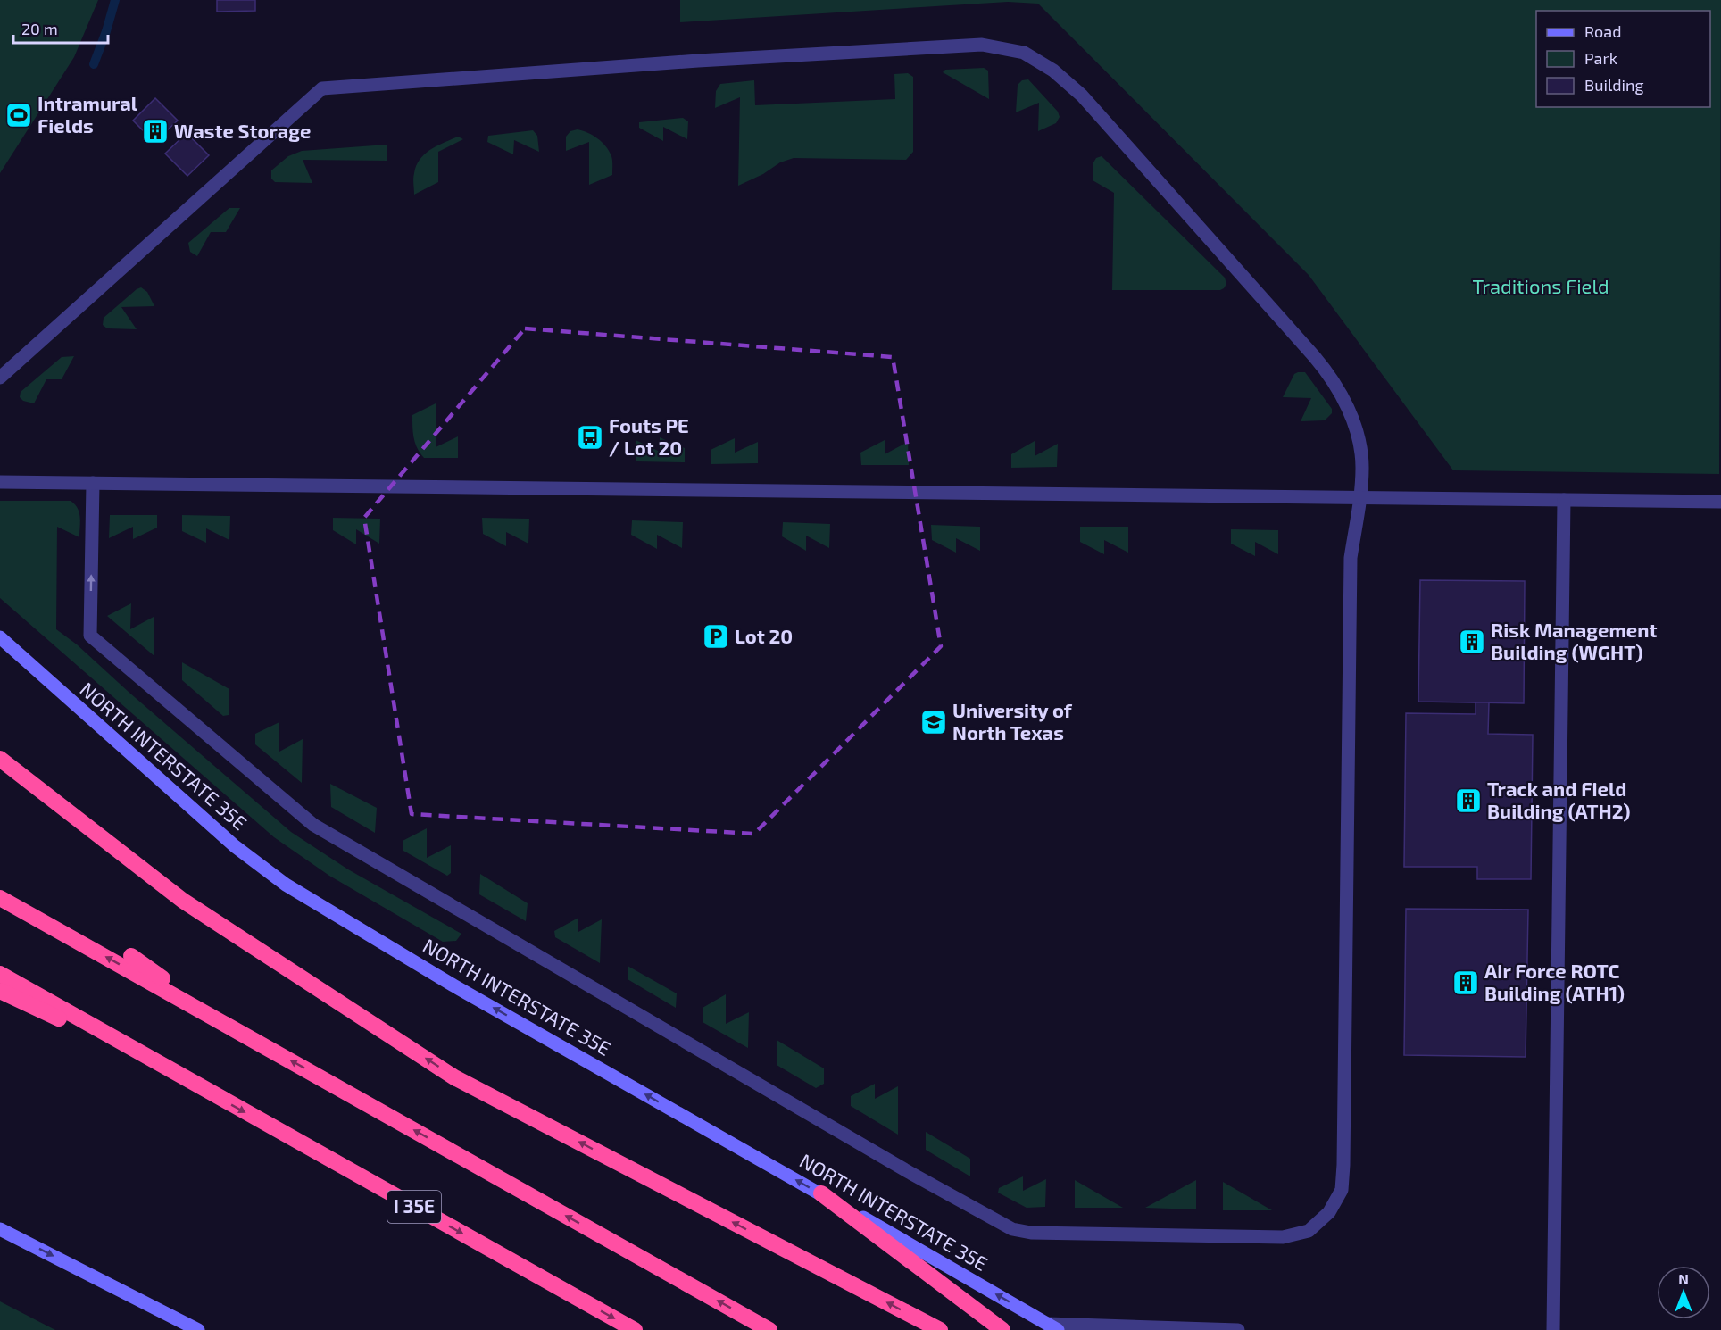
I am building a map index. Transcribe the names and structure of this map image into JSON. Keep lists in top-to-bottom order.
{
  "streets": {
    "highway": ["I 35E"],
    "main road": ["NORTH INTERSTATE 35E"]
  },
  "one_way": ["NORTH INTERSTATE 35E"],
  "parks": ["Traditions Field"],
  "places": {
    "sports": ["Intramural Fields"],
    "building": [
      "Waste Storage",
      "Risk Management Building (WGHT)",
      "Track and Field Building (ATH2)",
      "Air Force ROTC Building (ATH1)"
    ],
    "bus stop": ["Fouts PE / Lot 20"],
    "parking": ["Lot 20"],
    "school or university": ["University of North Texas"]
  },
  "legend": ["Road", "Park", "Building"],
  "scale_bar": "20 m",
  "north": "top"
}
